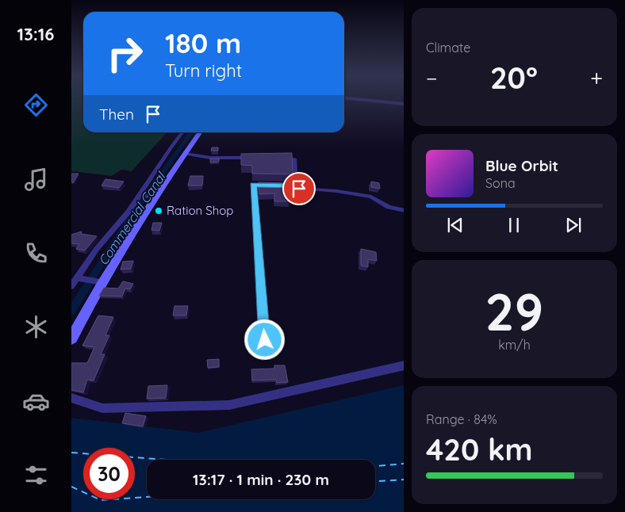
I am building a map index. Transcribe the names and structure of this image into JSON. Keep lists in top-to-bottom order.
{
  "water": ["Commercial Canal"],
  "places": ["Ration Shop"],
  "page": {
    "tabs": "13:16",
    "tile": [
      "Climate",
      ["29", "km/h"],
      ["Range · 84%", "420 km"]
    ],
    "turn": ["180 m", "Turn right"],
    "heat": ["−", "20°", "+"],
    "then": "Then",
    "song": ["Blue Orbit", "Sona"],
    "limit": "30",
    "trip": "13:17 · 1 min · 230 m"
  }
}
